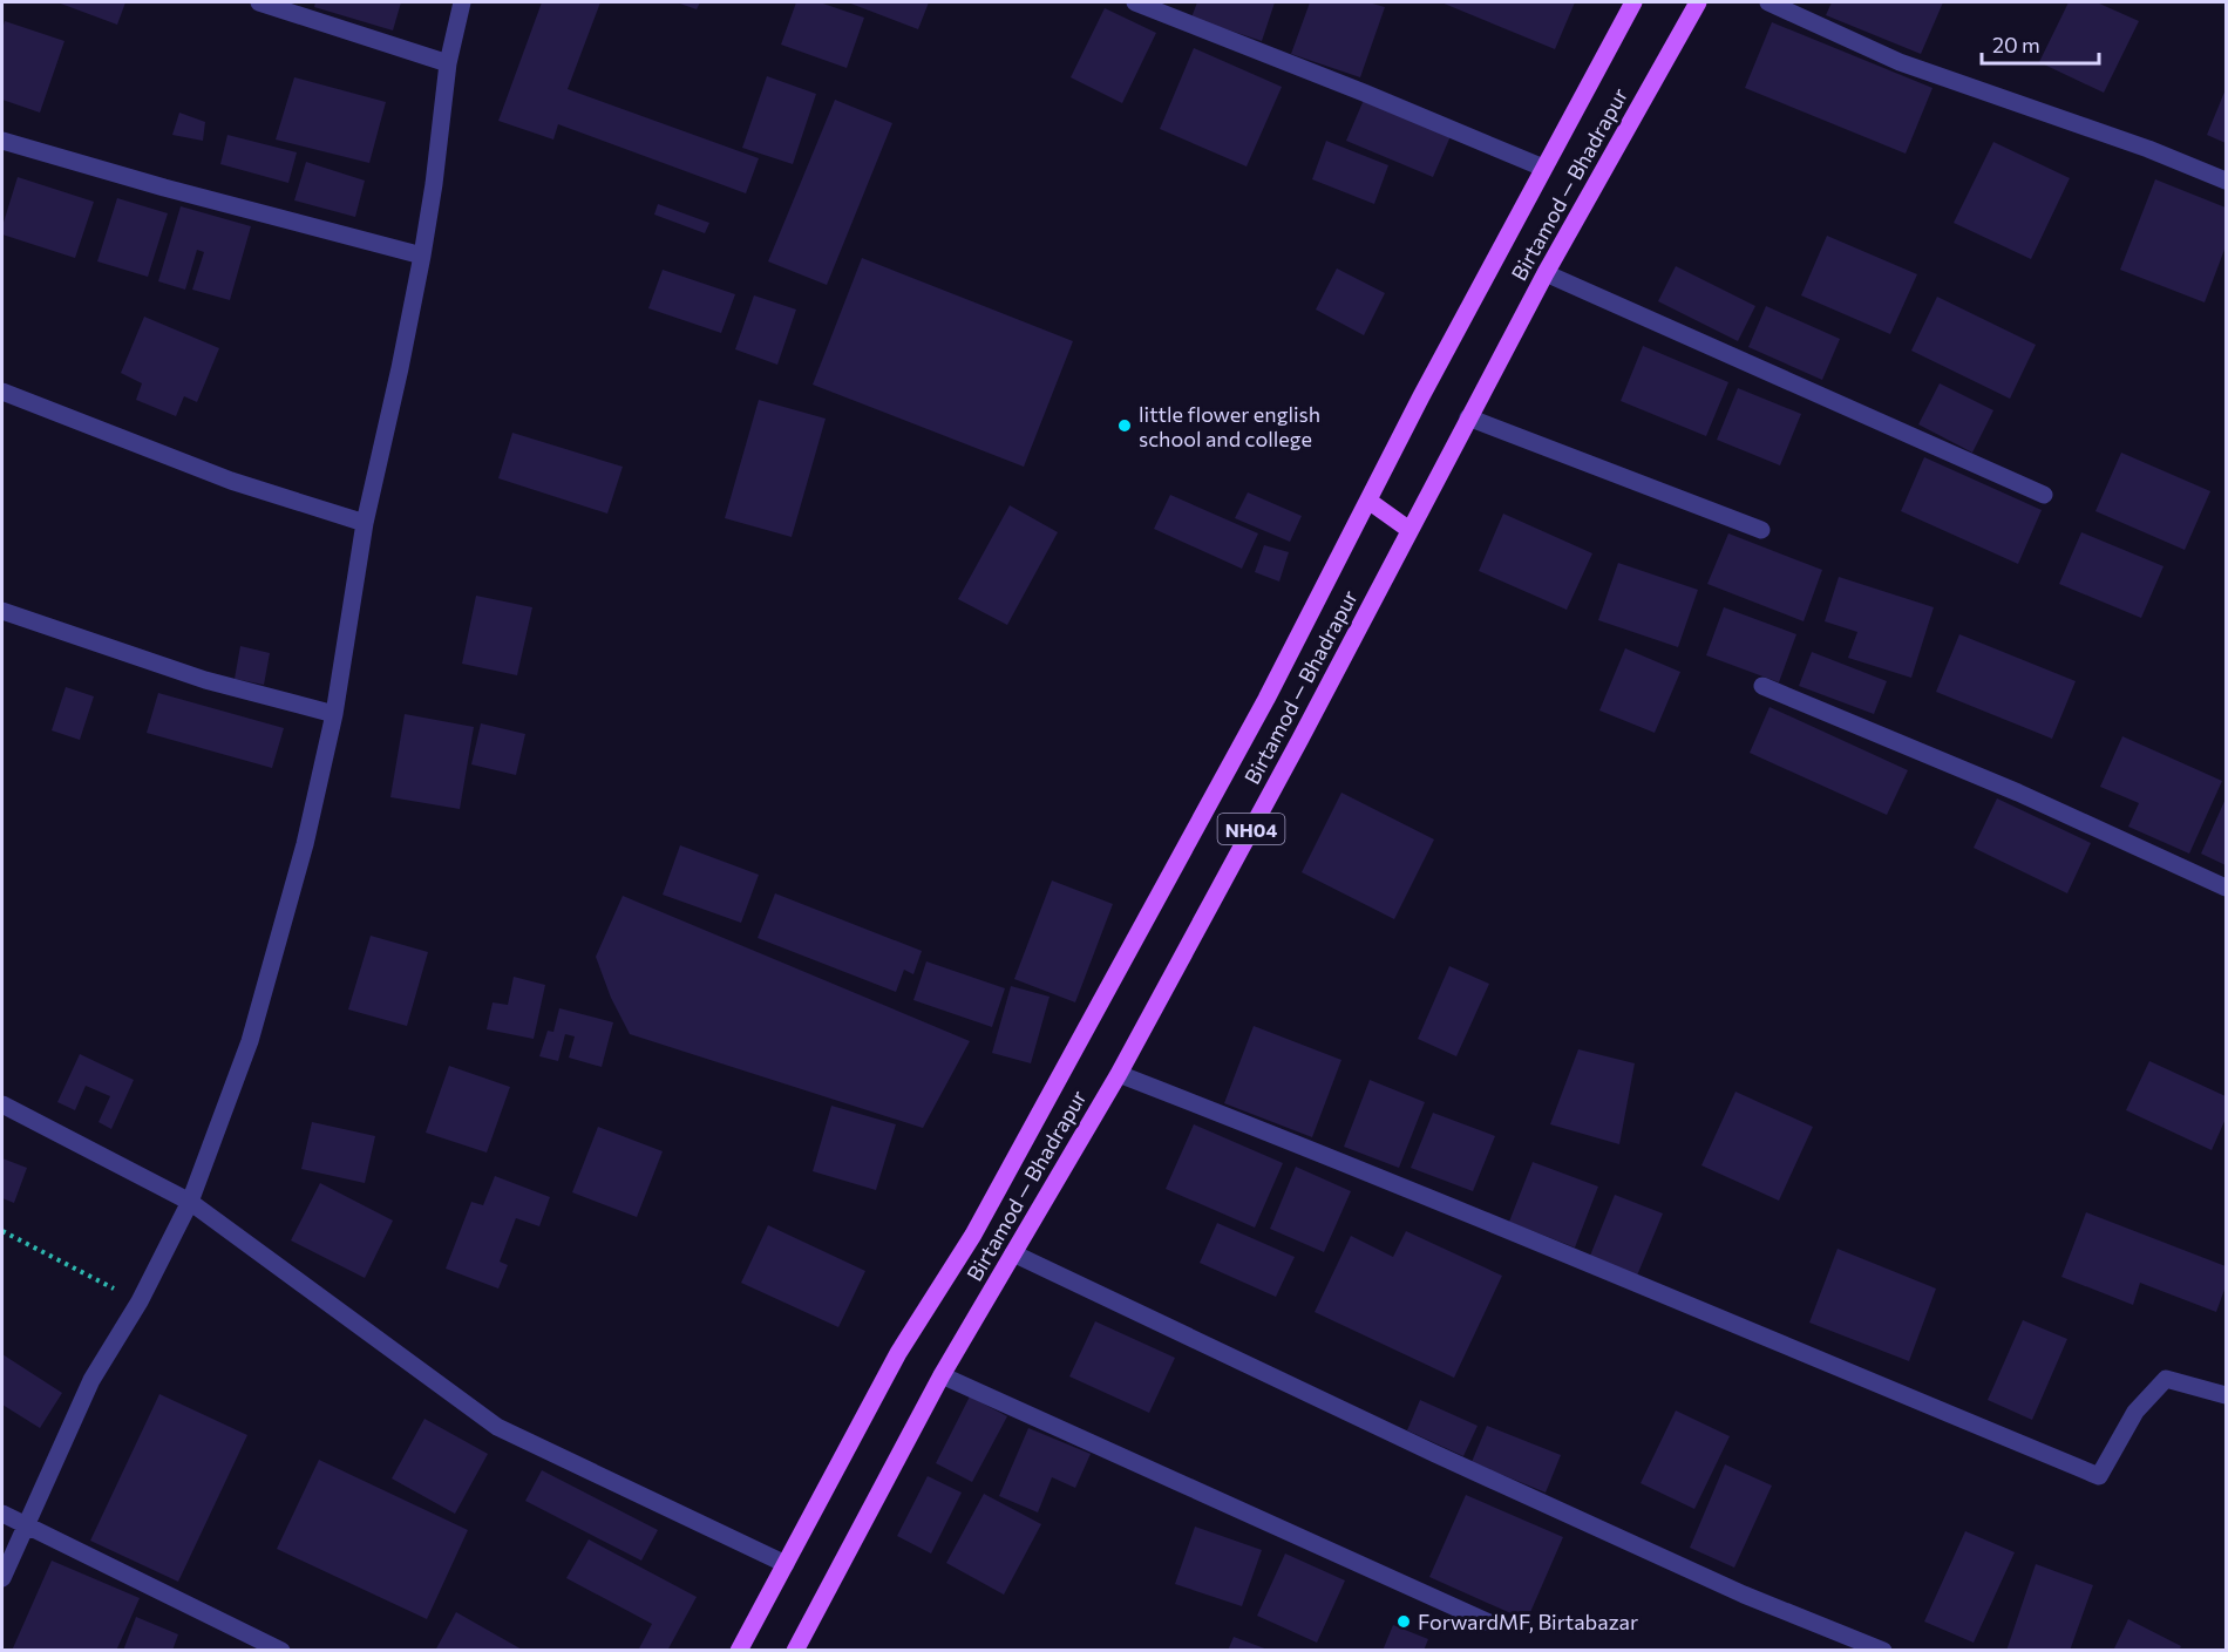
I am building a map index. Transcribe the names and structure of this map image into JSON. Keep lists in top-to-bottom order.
{
  "streets": {
    "main road": ["Birtamod — Bhadrapur", "NH04"]
  },
  "places": ["little flower english school and college", "ForwardMF, Birtabazar"],
  "scale_bar": "20 m"
}
